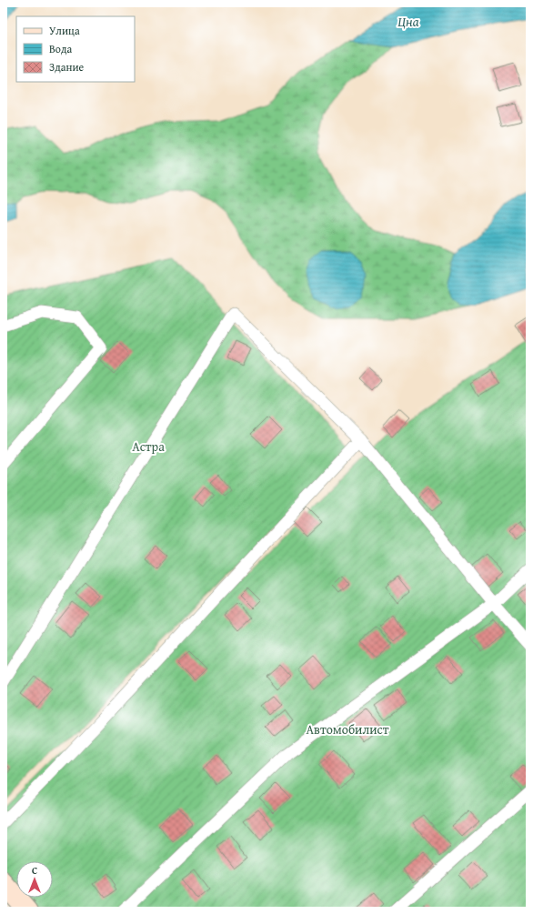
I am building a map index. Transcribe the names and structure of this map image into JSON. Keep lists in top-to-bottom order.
{
  "water": ["Цна"],
  "parks": ["Астра", "Автомобилист"],
  "legend": ["Улица", "Вода", "Здание"],
  "north": "top"
}
